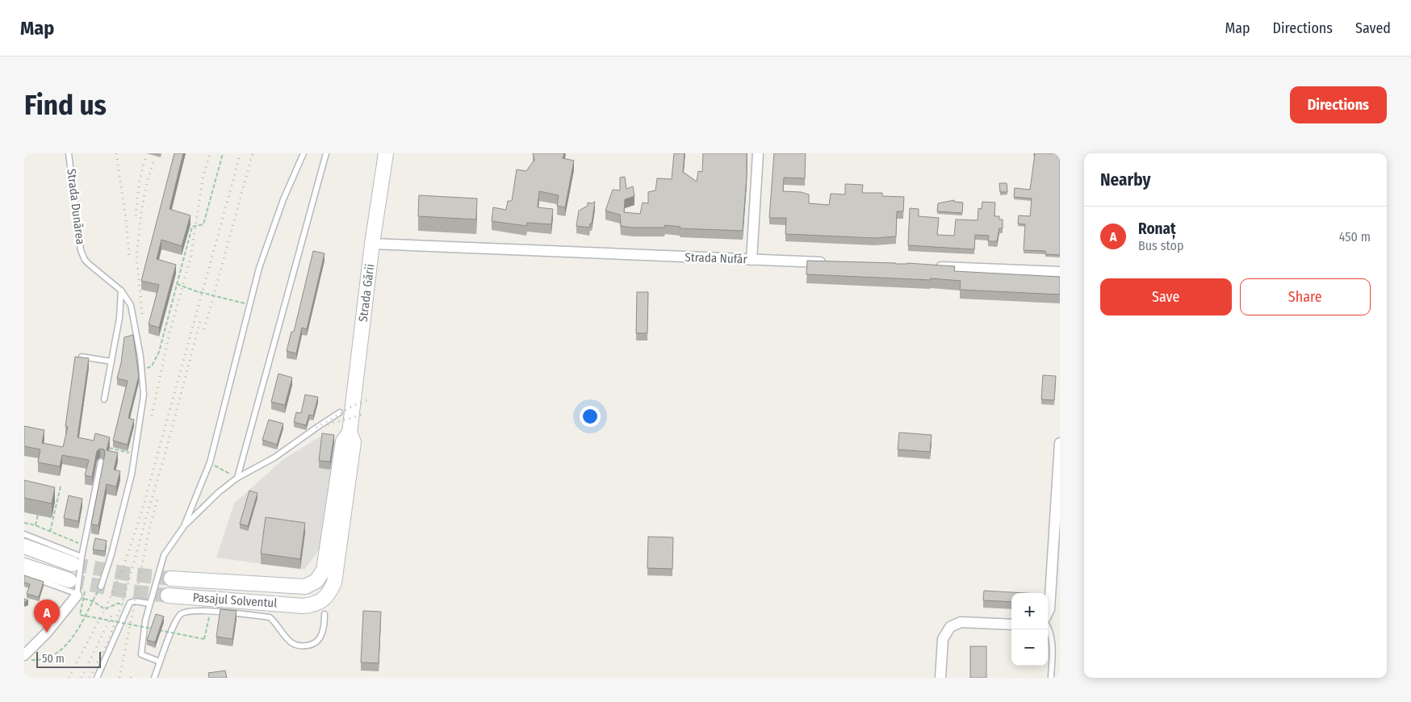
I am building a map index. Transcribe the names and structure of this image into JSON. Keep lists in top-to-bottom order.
{
  "streets": {
    "main road": ["Strada Gării", "Pasajul Solventul"],
    "street": ["Strada Nufăr"],
    "lane": ["Strada Dunărea"]
  },
  "crossings": [
    ["Strada Nufăr", "Strada Gării"],
    ["Strada Gării", "Pasajul Solventul"]
  ],
  "scale_bar": "50 m",
  "page": {
    "header": "Map",
    "nav": ["Map", "Directions", "Saved"],
    "buttons": [
      "Directions",
      ["Save", "Share"]
    ],
    "title": "Find us",
    "heading": "Nearby",
    "list": [
      {
        "mark": "A",
        "name": "Ronaț",
        "note": "Bus stop",
        "value": "450 m"
      }
    ],
    "map_buttons": ["+", "−"],
    "pins": "A",
    "scale": "50 m"
  }
}
